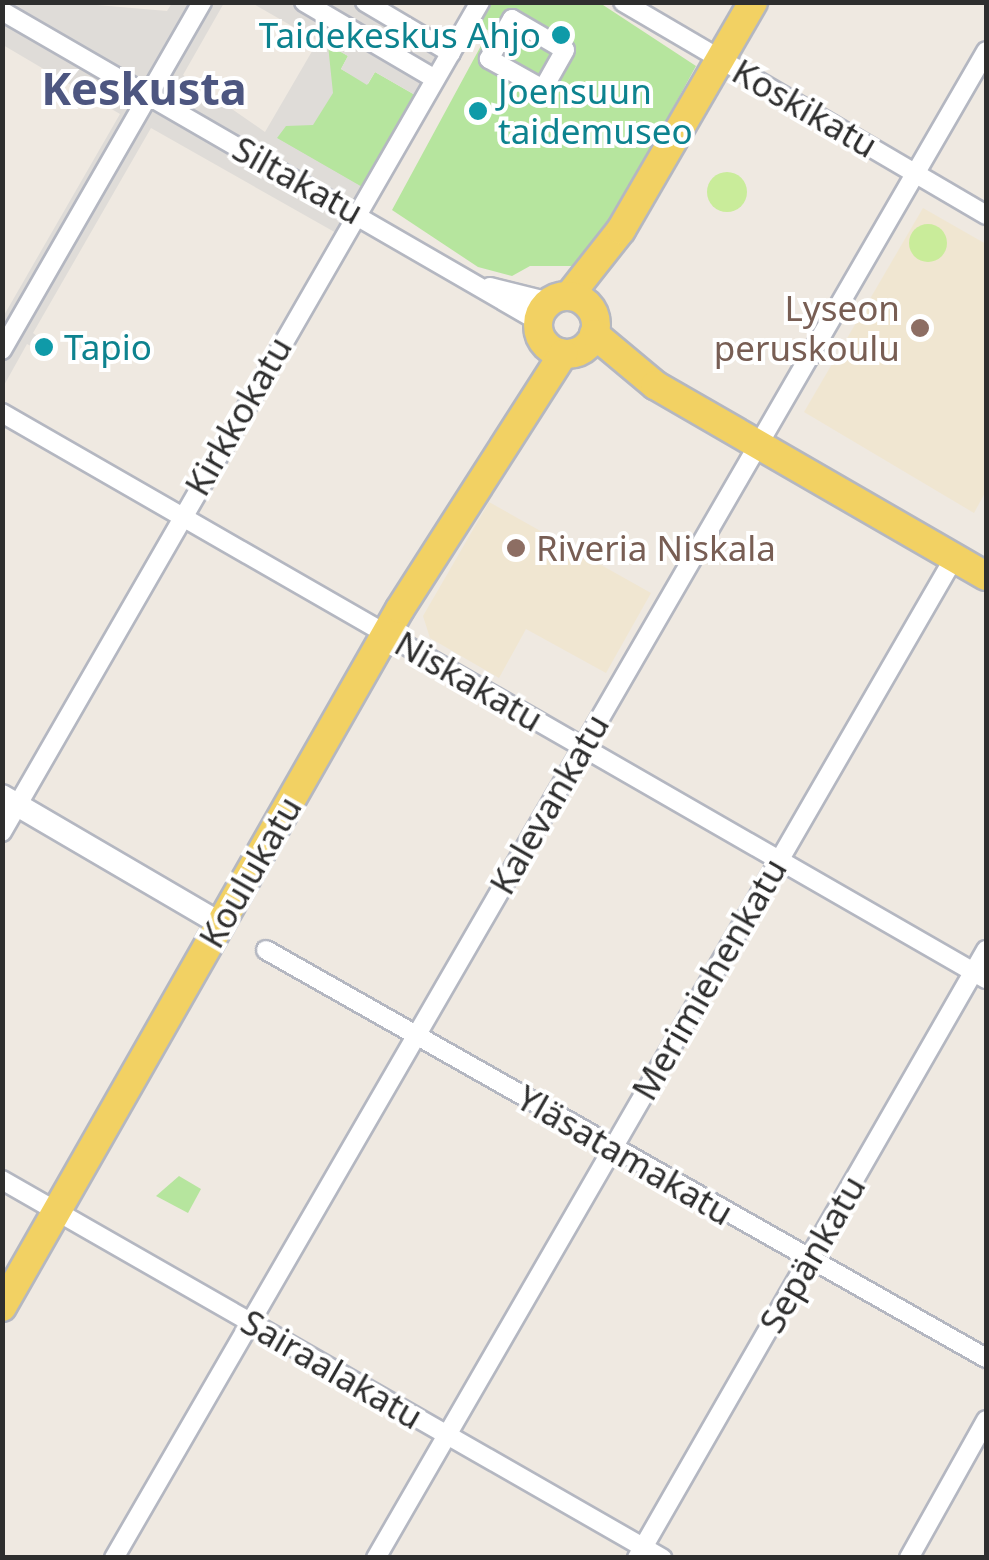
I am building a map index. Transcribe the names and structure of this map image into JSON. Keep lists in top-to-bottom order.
{
  "streets": {
    "main road": ["Siltakatu", "Koulukatu"],
    "street": [
      "Koskikatu",
      "Kirkkokatu",
      "Niskakatu",
      "Kalevankatu",
      "Merimiehenkatu",
      "Yläsatamakatu",
      "Sepänkatu",
      "Sairaalakatu"
    ]
  },
  "crossings": [
    ["Koskikatu", "Kalevankatu"],
    ["Koskikatu", "Koulukatu"],
    ["Siltakatu", "Kirkkokatu"],
    ["Siltakatu", "Kalevankatu"],
    ["Siltakatu", "Koulukatu"],
    ["Siltakatu", "Merimiehenkatu"],
    ["Kirkkokatu", "Niskakatu"],
    ["Niskakatu", "Kalevankatu"],
    ["Niskakatu", "Koulukatu"],
    ["Niskakatu", "Merimiehenkatu"],
    ["Niskakatu", "Sepänkatu"],
    ["Kalevankatu", "Yläsatamakatu"],
    ["Kalevankatu", "Sairaalakatu"],
    ["Koulukatu", "Sairaalakatu"],
    ["Merimiehenkatu", "Yläsatamakatu"],
    ["Merimiehenkatu", "Sairaalakatu"],
    ["Yläsatamakatu", "Sepänkatu"],
    ["Sepänkatu", "Sairaalakatu"]
  ],
  "districts": ["Keskusta"],
  "places": [
    "Taidekeskus Ahjo",
    "Joensuun taidemuseo",
    "Lyseon peruskoulu",
    "Tapio",
    "Riveria Niskala"
  ]
}
